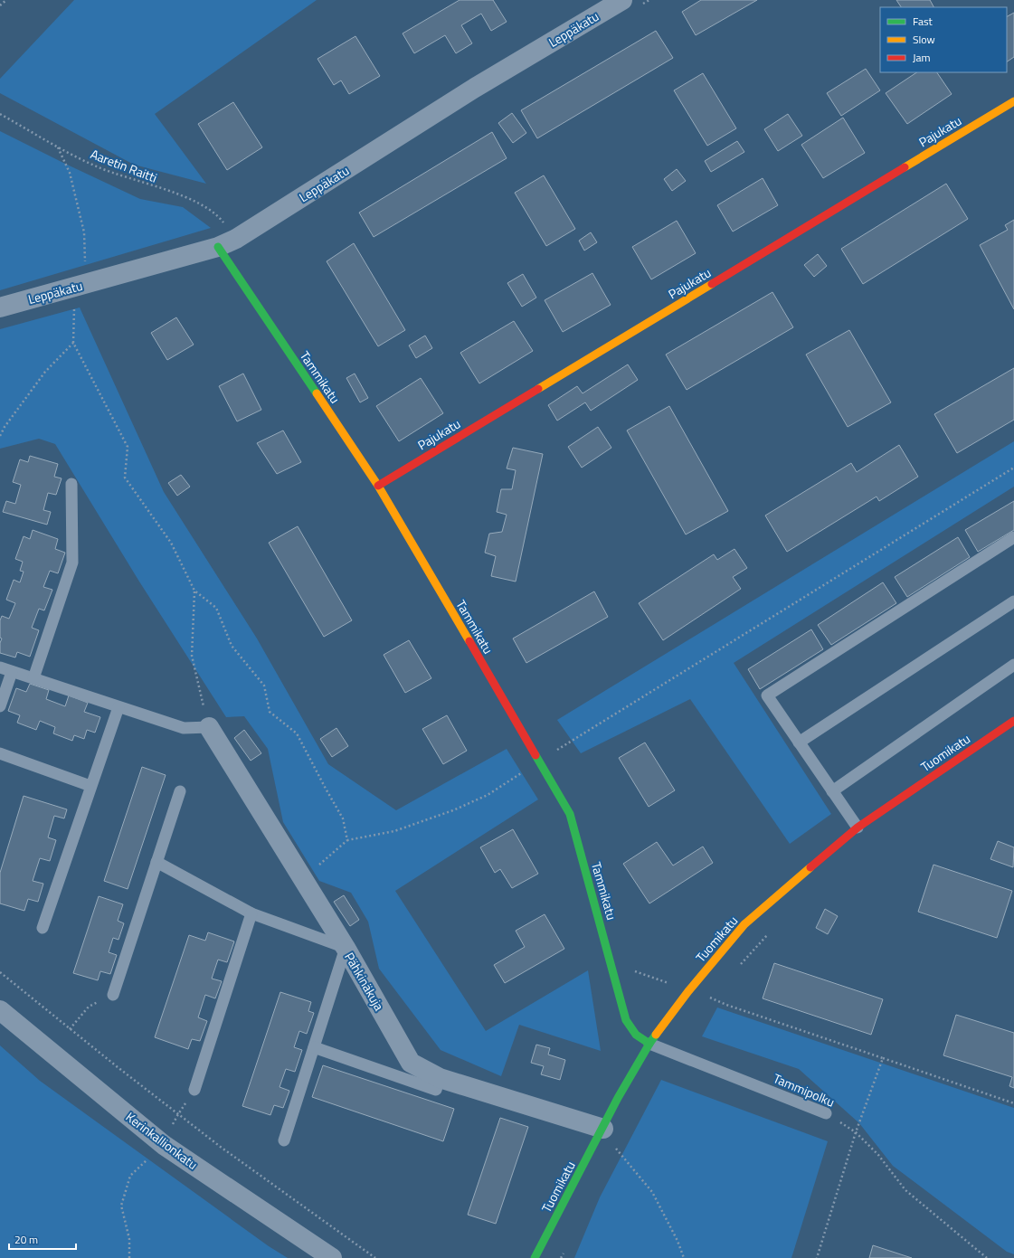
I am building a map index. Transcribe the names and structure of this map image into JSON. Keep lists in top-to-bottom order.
{
  "streets": {
    "street": [
      "Leppäkatu",
      "Pajukatu",
      "Tammikatu",
      "Tuomikatu",
      "Pähkinäkuja",
      "Kerinkallionkatu"
    ],
    "lane": ["Tammipolku"],
    "path": ["Aaretin Raitti"]
  },
  "crossings": [
    ["Leppäkatu", "Aaretin Raitti"],
    ["Leppäkatu", "Tammikatu"],
    ["Pajukatu", "Tammikatu"],
    ["Tammikatu", "Tuomikatu"],
    ["Tammikatu", "Tammipolku"],
    ["Tuomikatu", "Pähkinäkuja"],
    ["Tuomikatu", "Tammipolku"]
  ],
  "legend": ["Fast", "Slow", "Jam"],
  "scale_bar": "20 m"
}
